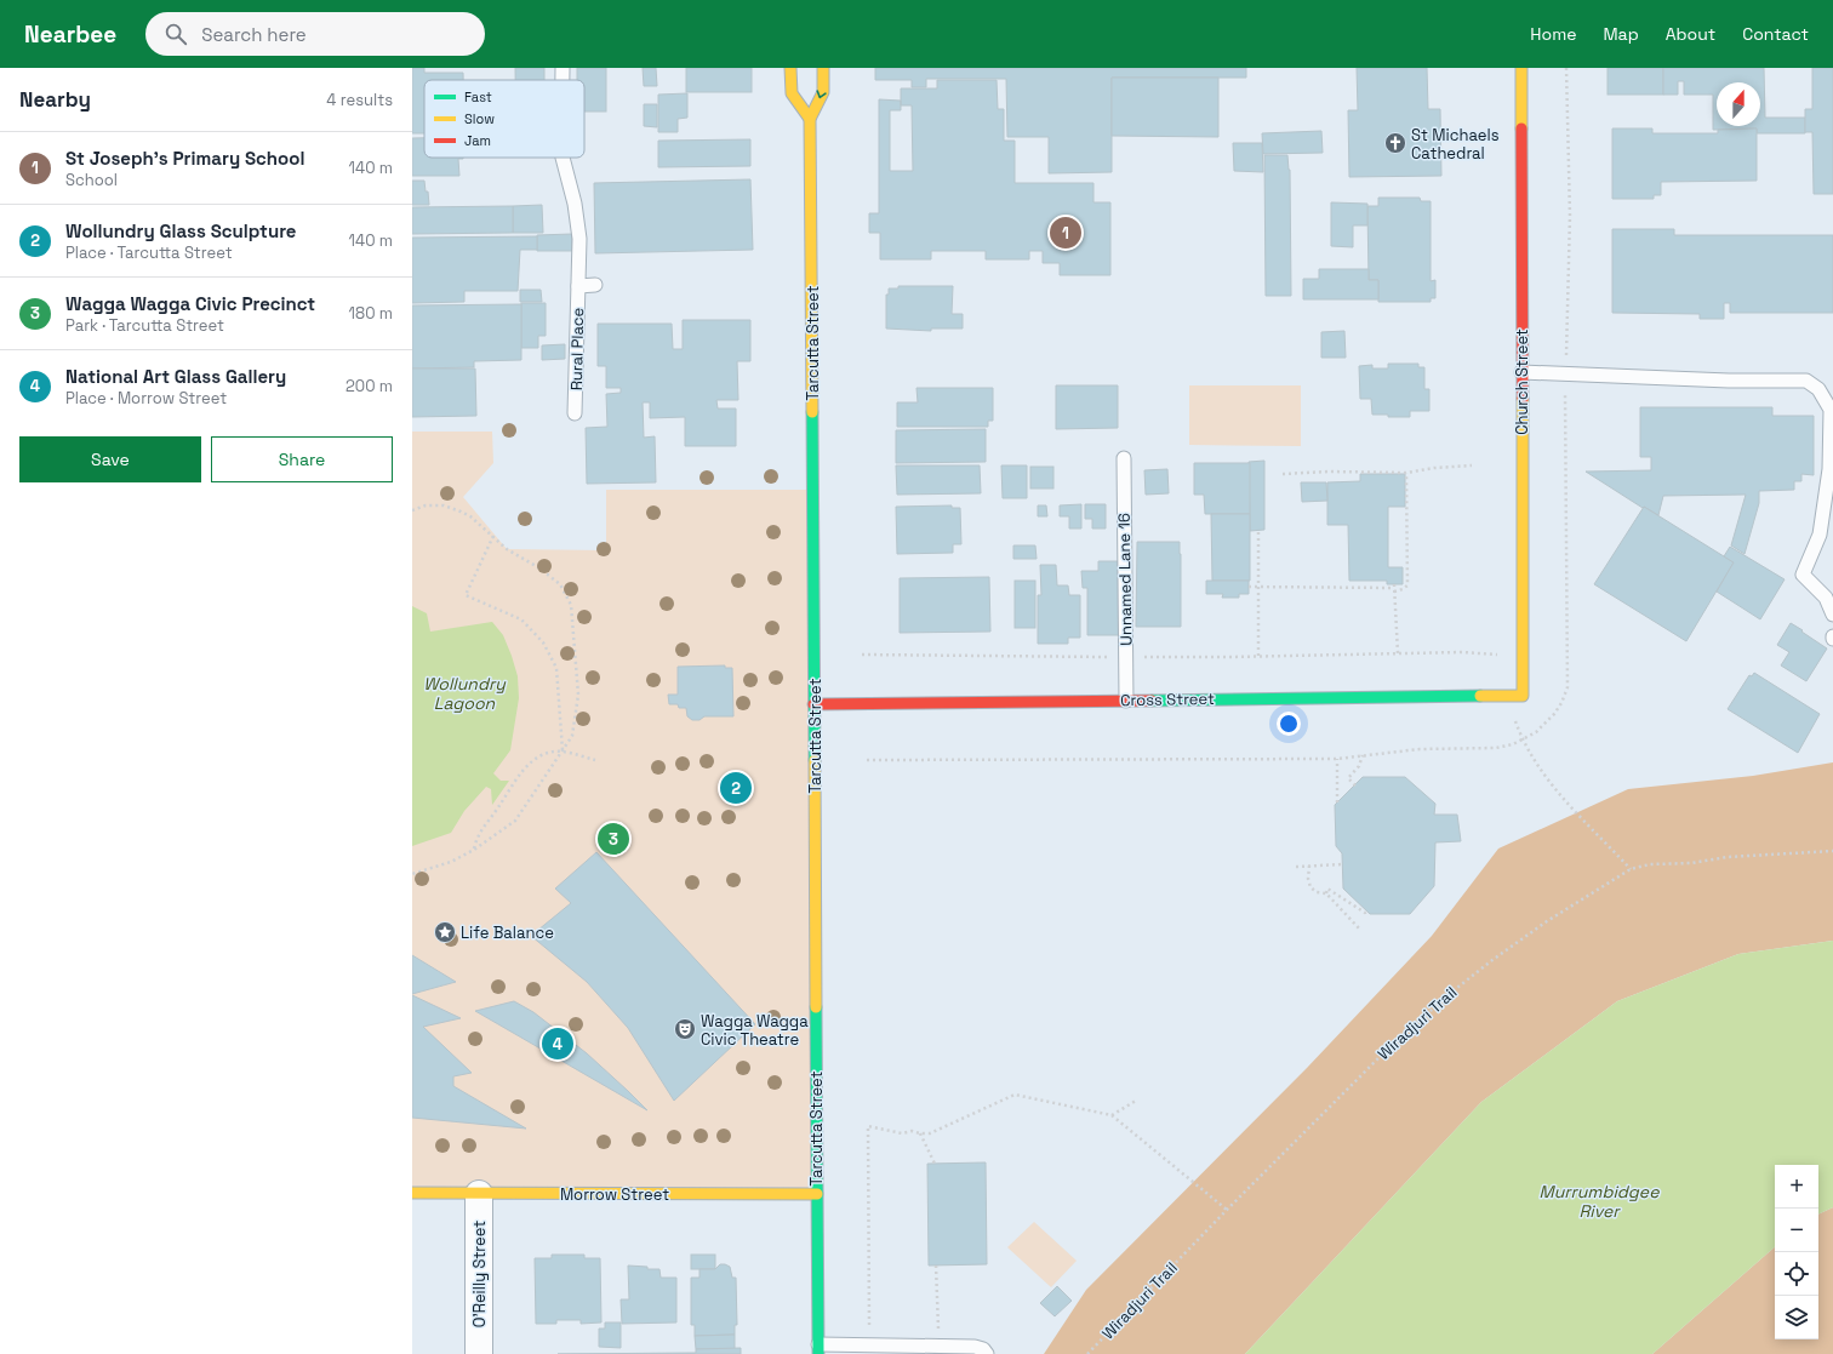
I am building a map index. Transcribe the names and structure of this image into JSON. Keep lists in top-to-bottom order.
{
  "streets": {
    "street": [
      "Tarcutta Street",
      "Church Street",
      "Cross Street",
      "Morrow Street",
      "O'Reilly Street"
    ],
    "lane": ["Rural Place", "Unnamed Lane 16"],
    "path": ["Wiradjuri Trail"]
  },
  "crossings": [
    ["Tarcutta Street", "Cross Street"],
    ["Tarcutta Street", "Morrow Street"],
    ["Church Street", "Cross Street"],
    ["Unnamed Lane 16", "Cross Street"],
    ["Morrow Street", "O'Reilly Street"]
  ],
  "water": ["Wollundry Lagoon", "Murrumbidgee River"],
  "places": {
    "church": ["St Michaels Cathedral"],
    "place": ["Life Balance"],
    "theatre": ["Wagga Wagga Civic Theatre"]
  },
  "legend": ["Fast", "Slow", "Jam"],
  "north": "top",
  "page": {
    "header": "Nearbee",
    "search": "Search here",
    "nav": [
      "Home",
      "Map",
      "About",
      "Contact"
    ],
    "heading": ["Nearby", "4 results"],
    "list": [
      {
        "mark": "1",
        "name": "St Joseph's Primary School",
        "note": "School",
        "value": "140 m"
      },
      {
        "mark": "2",
        "name": "Wollundry Glass Sculpture",
        "note": "Place · Tarcutta Street",
        "value": "140 m"
      },
      {
        "mark": "3",
        "name": "Wagga Wagga Civic Precinct",
        "note": "Park · Tarcutta Street",
        "value": "180 m"
      },
      {
        "mark": "4",
        "name": "National Art Glass Gallery",
        "note": "Place · Morrow Street",
        "value": "200 m"
      }
    ],
    "pins": [
      "1",
      "2",
      "3",
      "4"
    ],
    "buttons": ["Save", "Share"],
    "map_buttons": ["+", "−"]
  }
}
